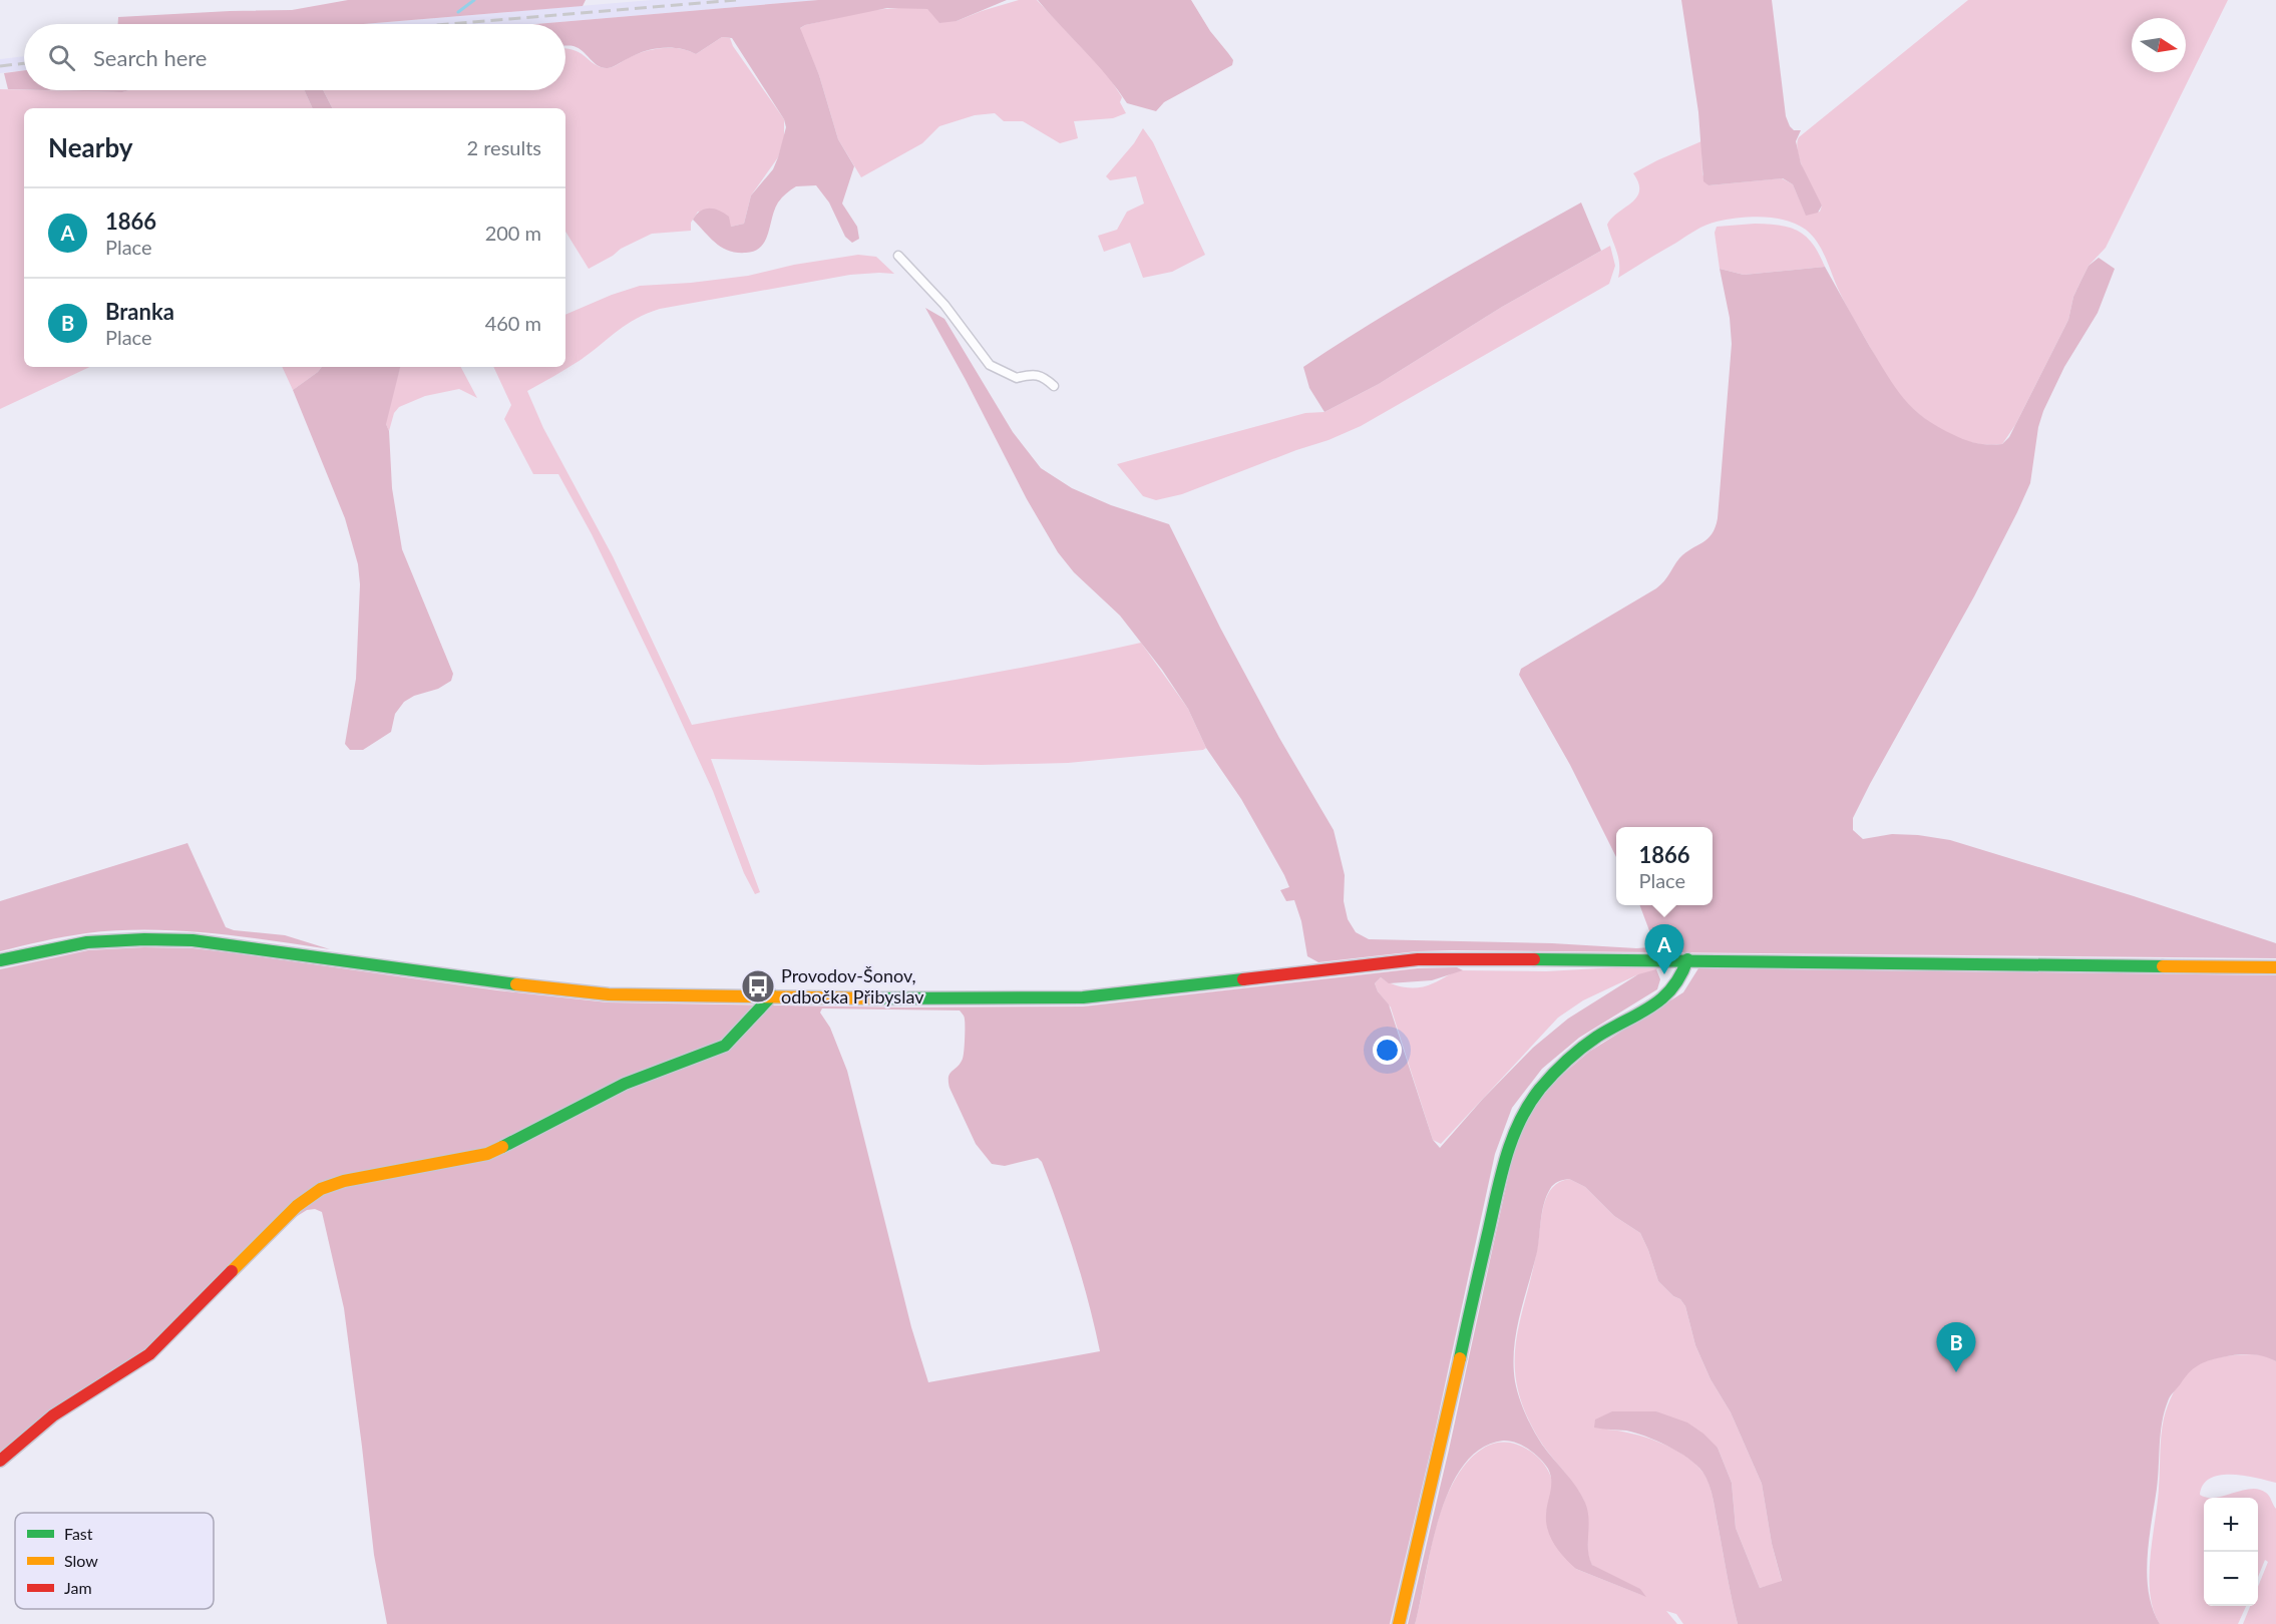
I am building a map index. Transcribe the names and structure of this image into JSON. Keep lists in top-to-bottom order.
{
  "places": {
    "bus stop": ["Provodov-Šonov, odbočka Přibyslav"]
  },
  "legend": ["Fast", "Slow", "Jam"],
  "north": "right",
  "page": {
    "search": "Search here",
    "heading": ["Nearby", "2 results"],
    "list": [
      {
        "mark": "A",
        "name": "1866",
        "note": "Place",
        "value": "200 m"
      },
      {
        "mark": "B",
        "name": "Branka",
        "note": "Place",
        "value": "460 m"
      }
    ],
    "popup": ["1866", "Place"],
    "pins": ["A", "B"],
    "map_buttons": ["+", "−"]
  }
}
